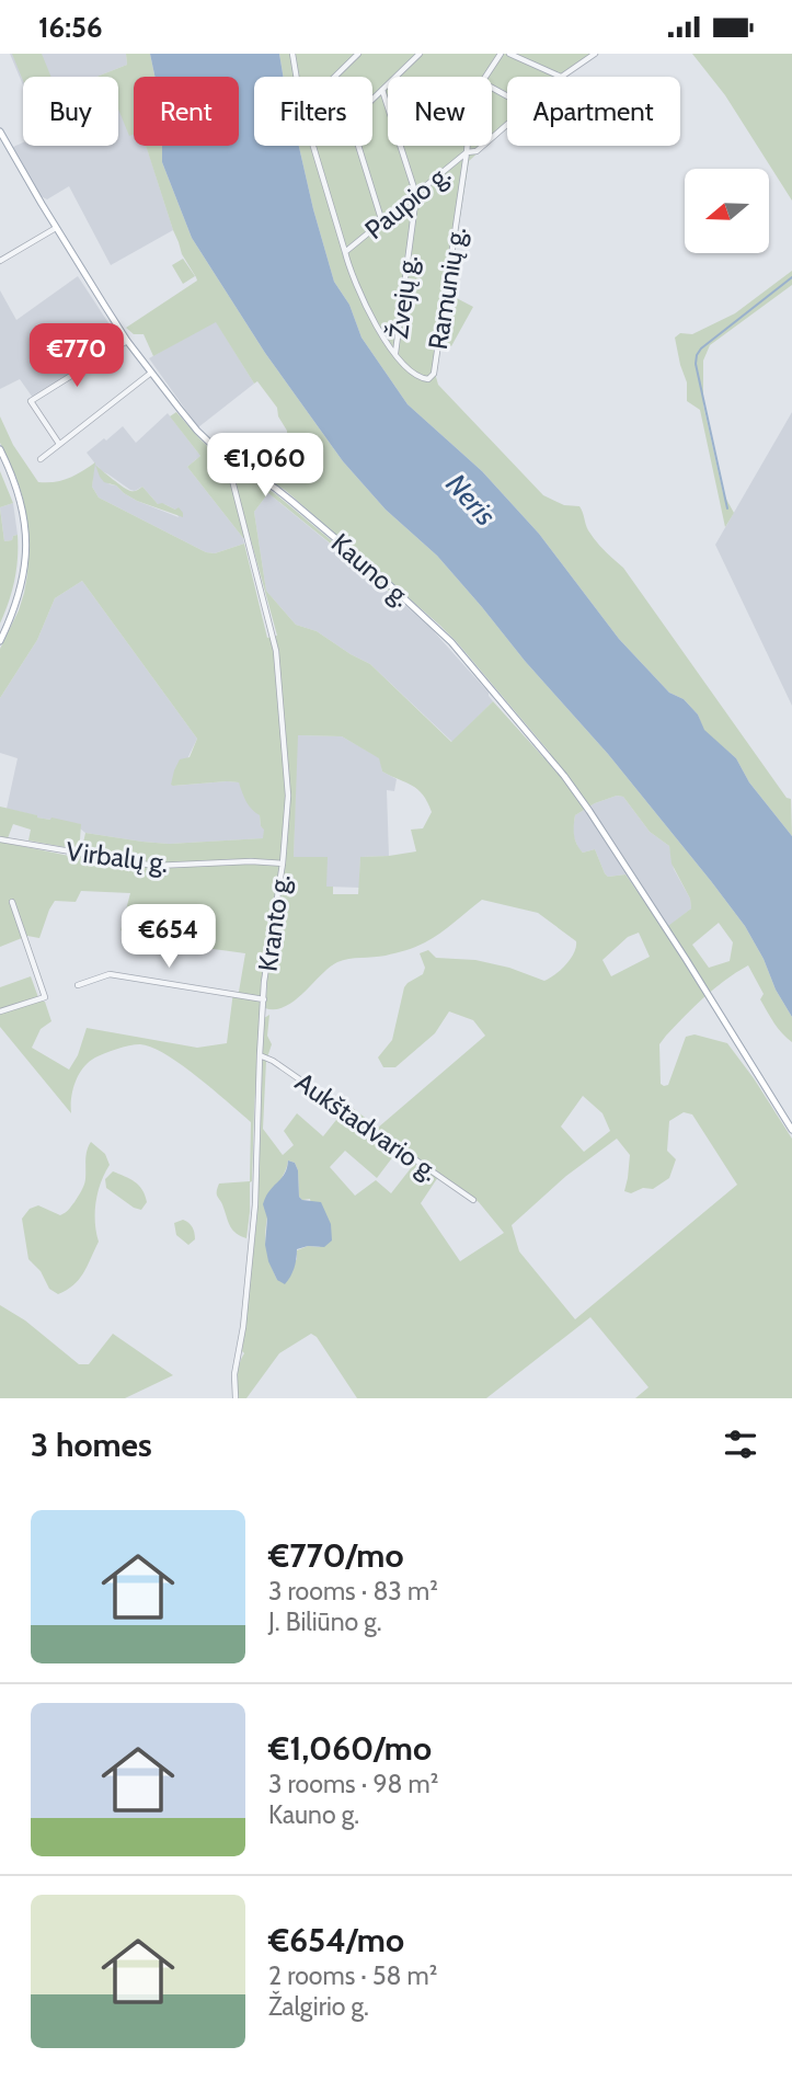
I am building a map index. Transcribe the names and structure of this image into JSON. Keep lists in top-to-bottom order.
{
  "streets": {
    "main road": ["Kauno g."],
    "street": [
      "Paupio g.",
      "Ramunių g.",
      "Žvejų g.",
      "Virbalų g.",
      "Kranto g.",
      "Aukštadvario g."
    ]
  },
  "crossings": [
    ["Paupio g.", "Ramunių g."],
    ["Paupio g.", "Žvejų g."],
    ["Ramunių g.", "Žvejų g."],
    ["Kauno g.", "Kranto g."],
    ["Virbalų g.", "Kranto g."],
    ["Kranto g.", "Aukštadvario g."]
  ],
  "water": ["Neris"],
  "north": "left",
  "page": {
    "status": "16:56",
    "chip": [
      "Buy",
      "Rent",
      "Filters",
      "New",
      "Apartment"
    ],
    "price": ["€770", "€1,060", "€654"],
    "heading": "3 homes",
    "list": [
      {
        "name": "€770/mo",
        "note": "3 rooms · 83 m² · J. Biliūno g."
      },
      {
        "name": "€1,060/mo",
        "note": "3 rooms · 98 m² · Kauno g."
      },
      {
        "name": "€654/mo",
        "note": "2 rooms · 58 m² · Žalgirio g."
      }
    ]
  }
}
